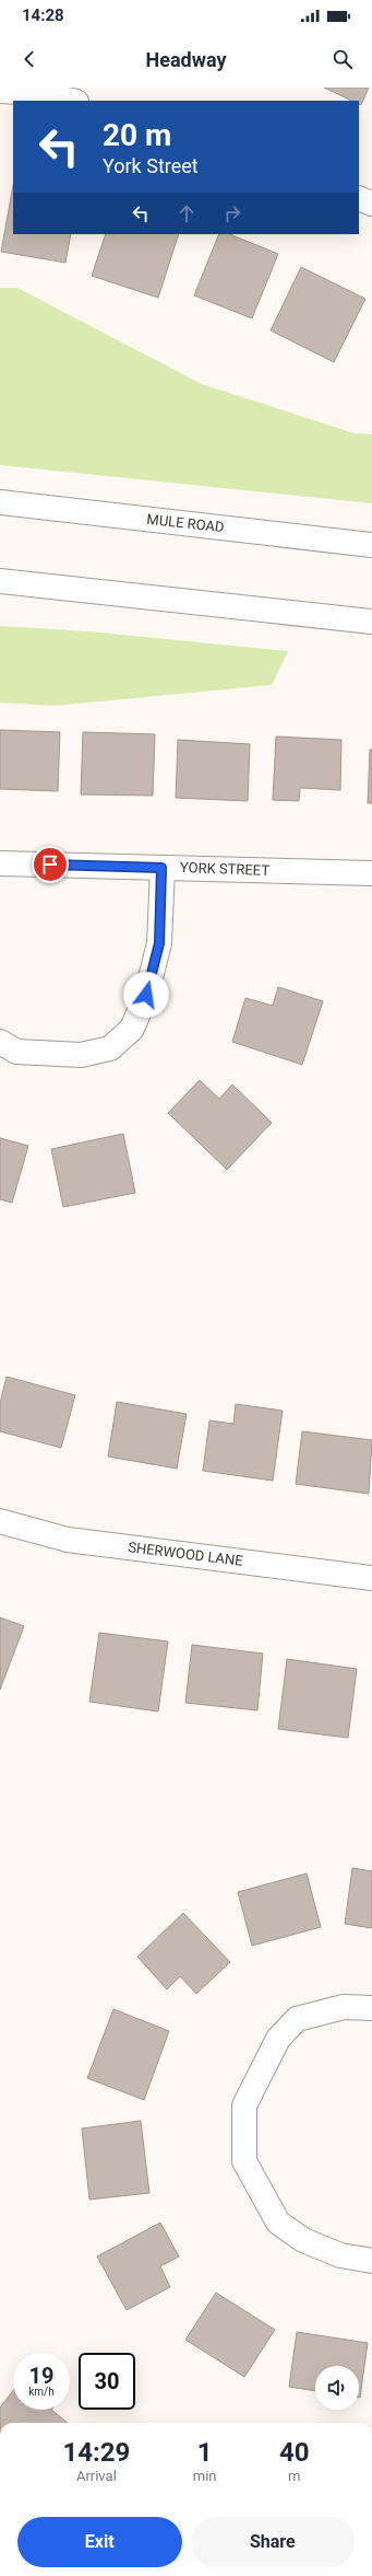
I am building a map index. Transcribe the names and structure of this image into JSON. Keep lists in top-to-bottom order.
{
  "streets": {
    "street": ["MULE ROAD", "YORK STREET", "SHERWOOD LANE"]
  },
  "page": {
    "status": "14:28",
    "header": "Headway",
    "turn": ["20 m", "York Street"],
    "speed": "19 km/h",
    "limit": "30",
    "eta": [
      "14:29",
      "Arrival",
      "1",
      "min",
      "40",
      "m"
    ],
    "buttons": ["Exit", "Share"]
  }
}
